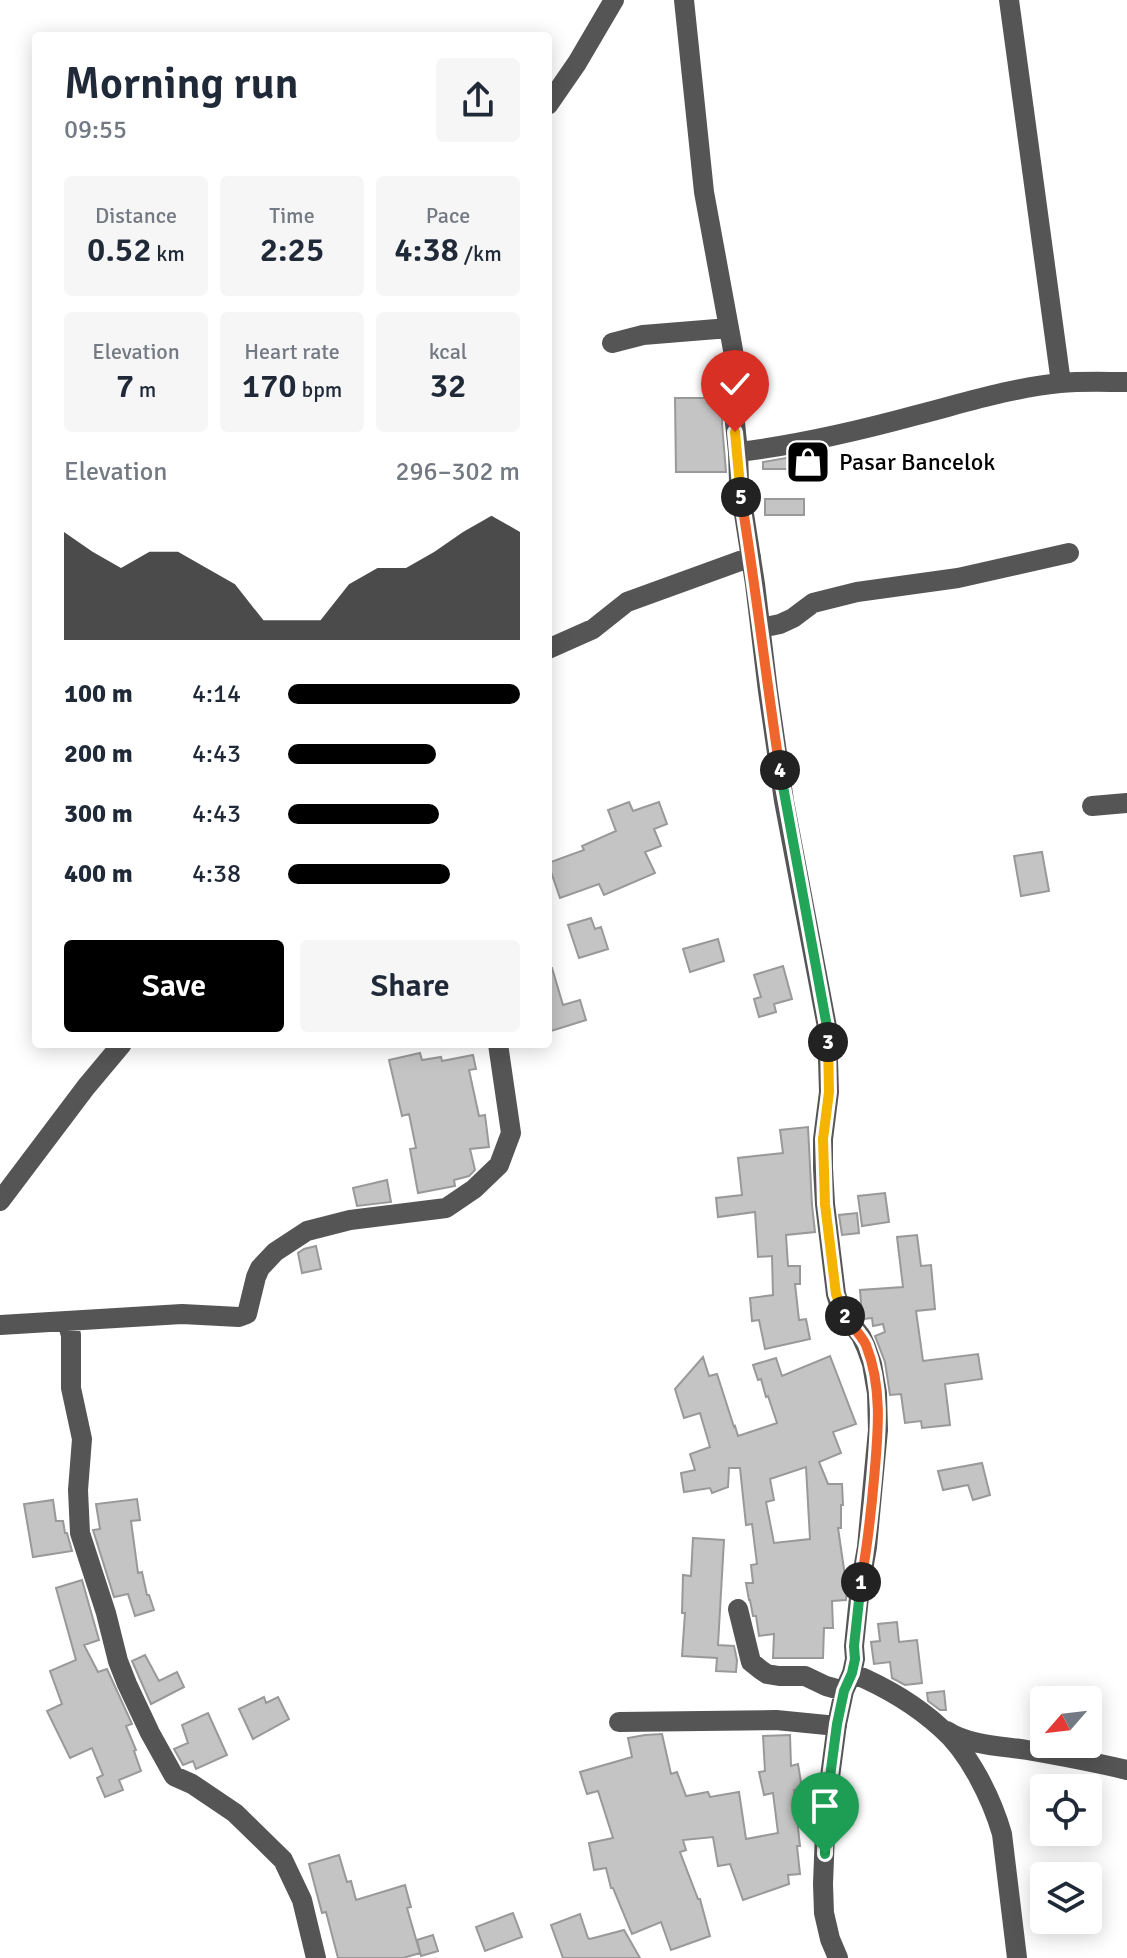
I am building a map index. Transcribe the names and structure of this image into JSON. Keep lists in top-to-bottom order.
{
  "places": {
    "shop": ["Pasar Bancelok"]
  },
  "north": "bottom left",
  "page": {
    "heading": ["Morning run", "09:55"],
    "stats": [
      ["Distance", "0.52 km"],
      ["Time", "2:25"],
      ["Pace", "4:38 /km"],
      ["Elevation", "7 m"],
      ["Heart rate", "170 bpm"],
      ["kcal", "32"]
    ],
    "chart": ["Elevation", "296–302 m"],
    "pins": [
      "5",
      "4",
      "3",
      "2",
      "1"
    ],
    "list": [
      {
        "name": "100 m",
        "note": "4:14"
      },
      {
        "name": "200 m",
        "note": "4:43"
      },
      {
        "name": "300 m",
        "note": "4:43"
      },
      {
        "name": "400 m",
        "note": "4:38"
      }
    ],
    "buttons": ["Save", "Share"]
  }
}
